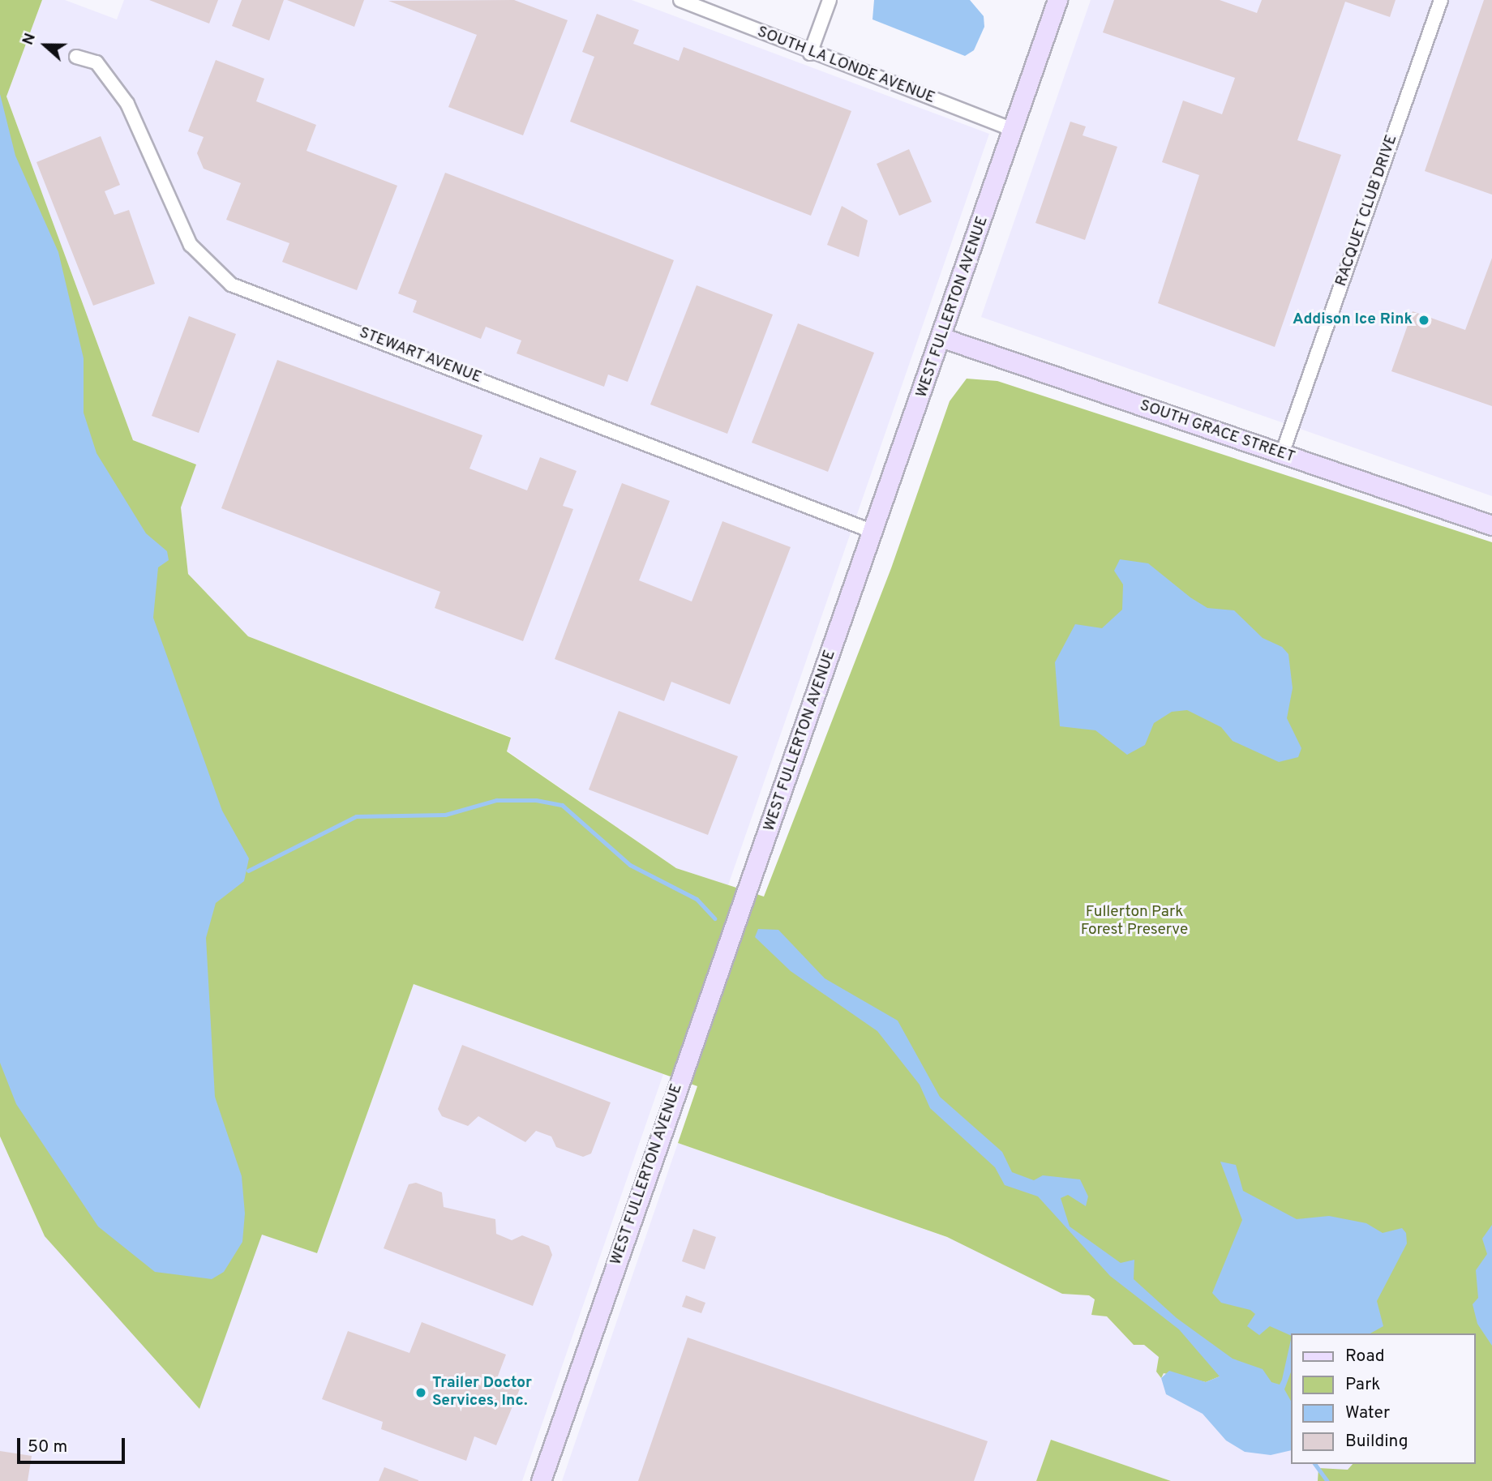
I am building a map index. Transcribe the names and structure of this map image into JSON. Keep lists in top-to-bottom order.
{
  "streets": {
    "street": [
      "SOUTH LA LONDE AVENUE",
      "RACQUET CLUB DRIVE",
      "WEST FULLERTON AVENUE",
      "STEWART AVENUE",
      "SOUTH GRACE STREET"
    ]
  },
  "crossings": [
    ["SOUTH LA LONDE AVENUE", "WEST FULLERTON AVENUE"],
    ["RACQUET CLUB DRIVE", "SOUTH GRACE STREET"],
    ["WEST FULLERTON AVENUE", "STEWART AVENUE"],
    ["WEST FULLERTON AVENUE", "SOUTH GRACE STREET"]
  ],
  "parks": ["Fullerton Park Forest Preserve"],
  "places": ["Addison Ice Rink", "Trailer Doctor Services, Inc."],
  "legend": [
    "Road",
    "Park",
    "Water",
    "Building"
  ],
  "scale_bar": "50 m",
  "north": "left"
}
